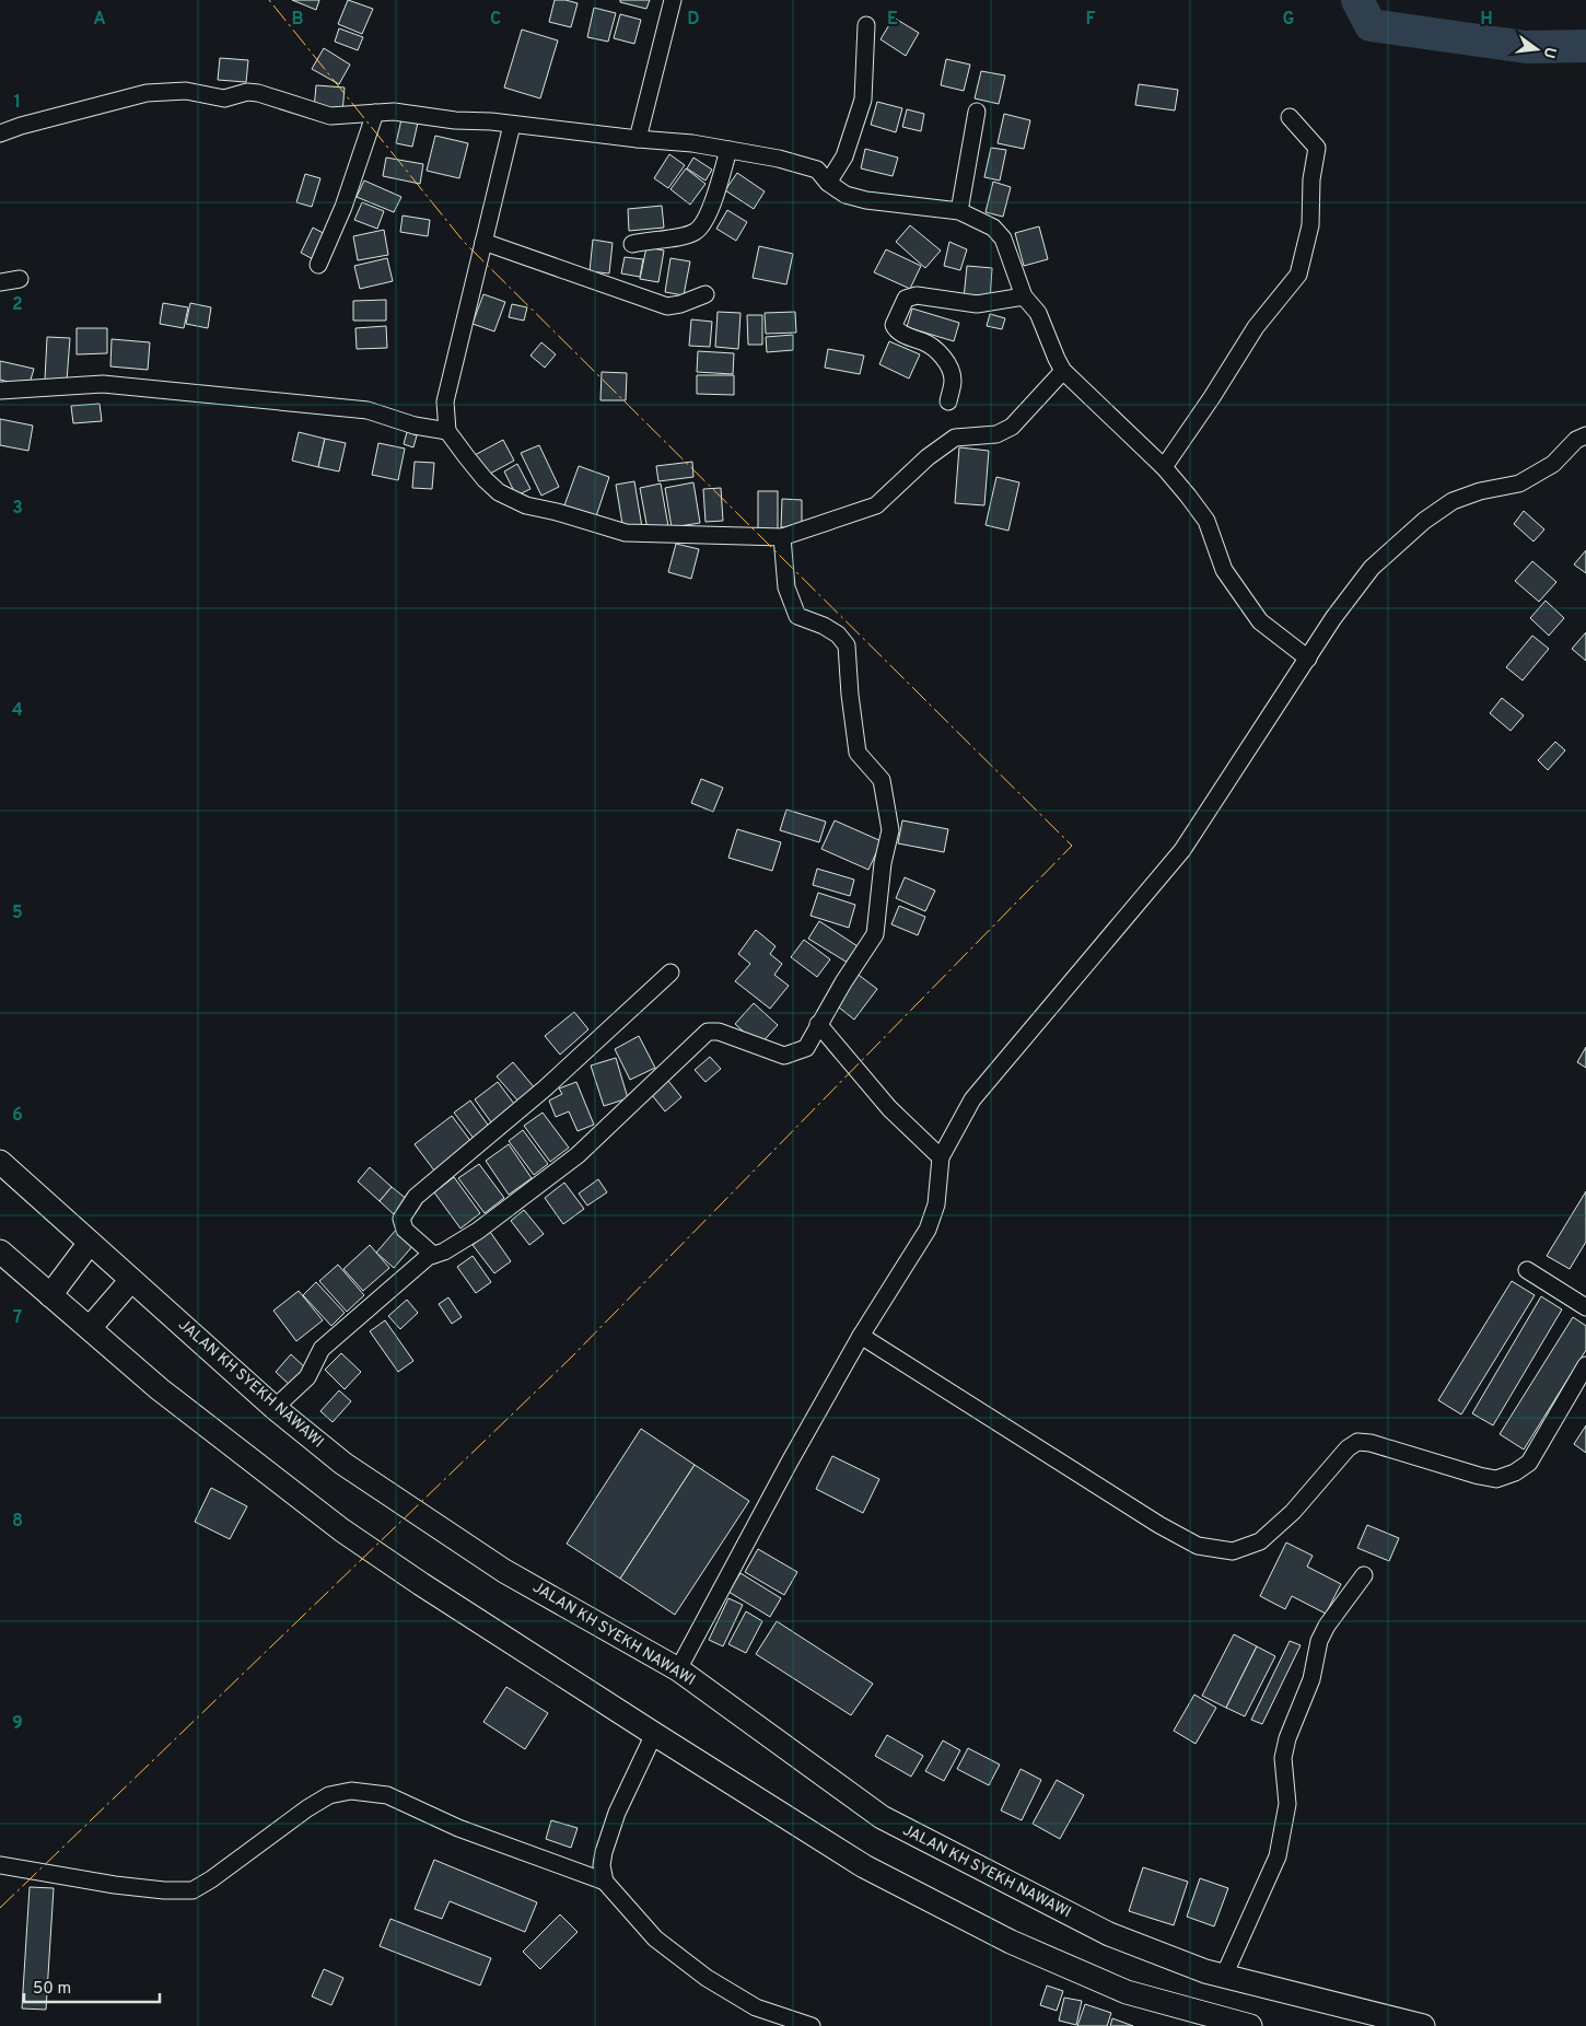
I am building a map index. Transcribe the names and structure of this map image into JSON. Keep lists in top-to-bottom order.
{
  "streets": {
    "main road": ["JALAN KH SYEKH NAWAWI"]
  },
  "scale_bar": "50 m",
  "north": "right",
  "grid": {
    "columns": [
      "A",
      "B",
      "C",
      "D",
      "E",
      "F",
      "G",
      "H"
    ],
    "rows": [
      "1",
      "2",
      "3",
      "4",
      "5",
      "6",
      "7",
      "8",
      "9"
    ]
  }
}
